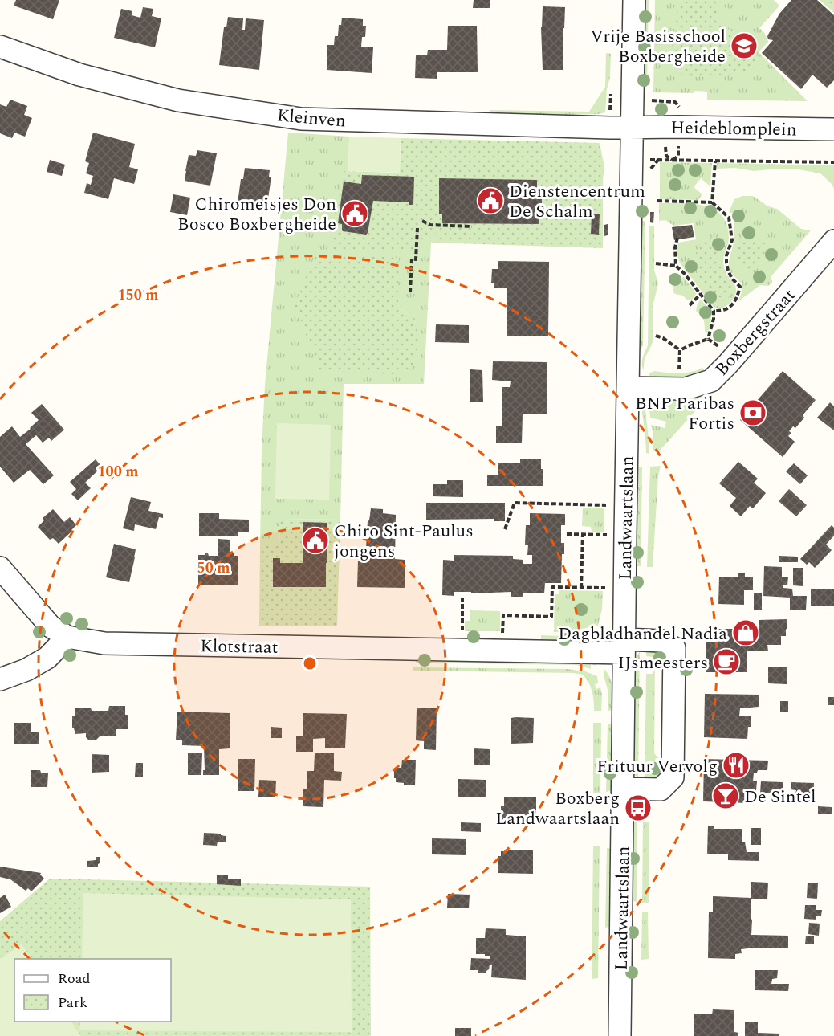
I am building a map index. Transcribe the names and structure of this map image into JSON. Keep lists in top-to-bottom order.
{
  "streets": {
    "street": [
      "Kleinven",
      "Heideblomplein",
      "Boxbergstraat",
      "Landwaartslaan",
      "Klotstraat"
    ]
  },
  "crossings": [
    ["Kleinven", "Heideblomplein"],
    ["Kleinven", "Landwaartslaan"],
    ["Heideblomplein", "Landwaartslaan"],
    ["Boxbergstraat", "Landwaartslaan"],
    ["Landwaartslaan", "Klotstraat"]
  ],
  "places": {
    "school or university": ["Vrije Basisschool Boxbergheide"],
    "public building": ["Dienstencentrum De Schalm", "Chiromeisjes Don Bosco Boxbergheide", "Chiro Sint-Paulus jongens"],
    "bank": ["BNP Paribas Fortis"],
    "shop": ["Dagbladhandel Nadia"],
    "cafe": ["IJsmeesters"],
    "restaurant": ["Frituur Vervolg"],
    "bar": ["De Sintel"],
    "bus stop": ["Boxberg Landwaartslaan"]
  },
  "legend": ["Road", "Park"],
  "rings": ["150 m", "100 m", "50 m"]
}
